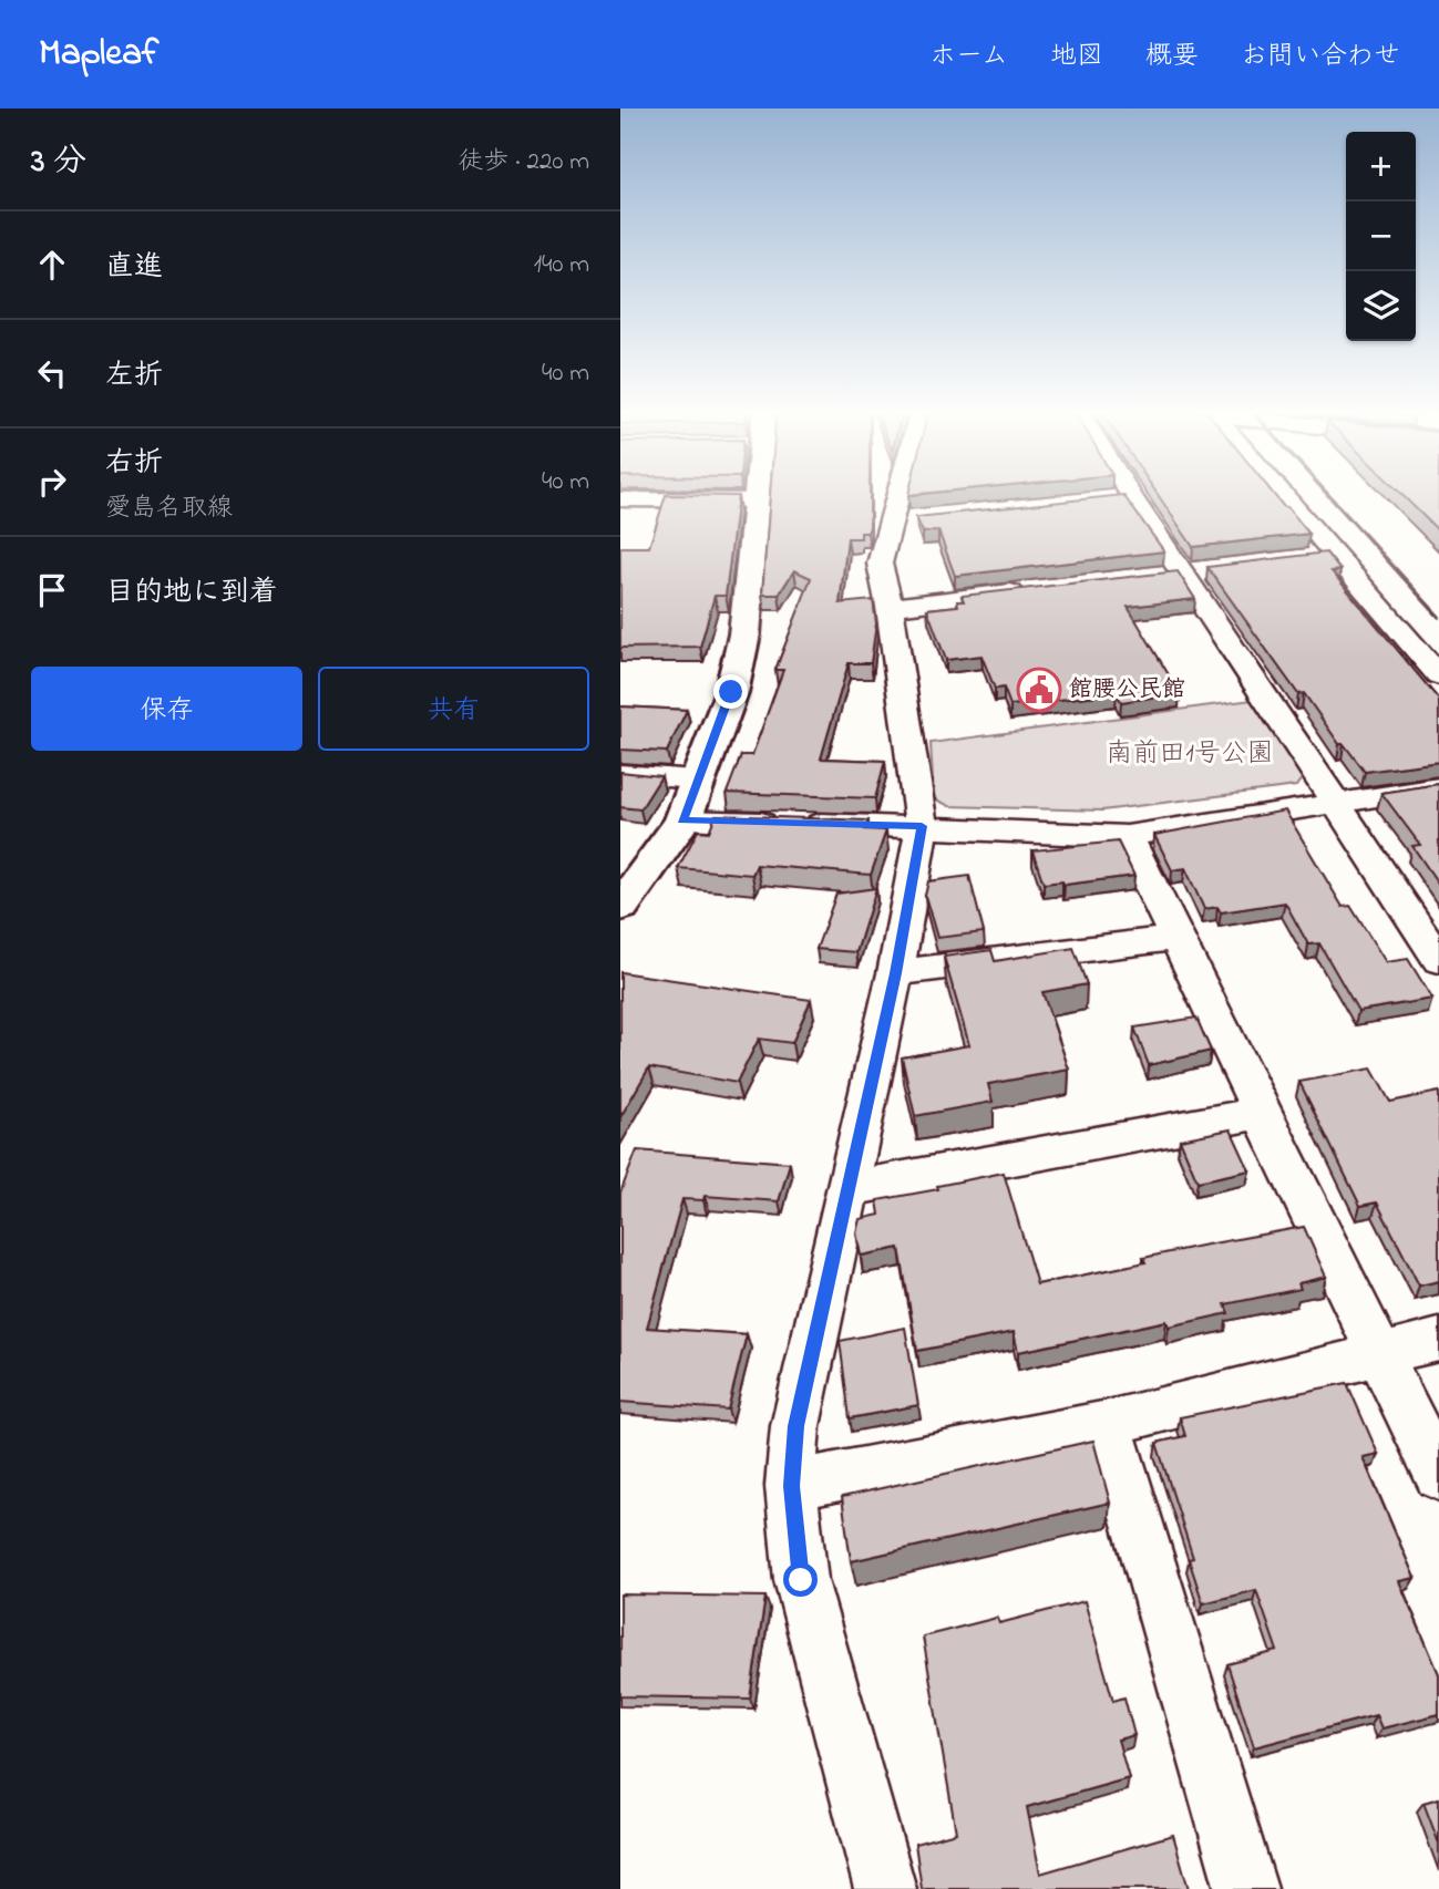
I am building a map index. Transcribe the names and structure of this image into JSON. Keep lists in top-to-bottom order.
{
  "parks": ["南前田1号公園"],
  "places": {
    "public building": ["館腰公民館"]
  },
  "page": {
    "header": "Mapleaf",
    "nav": [
      "ホーム",
      "地図",
      "概要",
      "お問い合わせ"
    ],
    "heading": ["3 分", "徒歩 · 220 m"],
    "map_buttons": ["+", "−"],
    "list": [
      ["直進", "140 m"],
      ["左折", "40 m"],
      ["右折", "愛島名取線", "40 m"],
      "目的地に到着"
    ],
    "buttons": ["保存", "共有"]
  }
}
